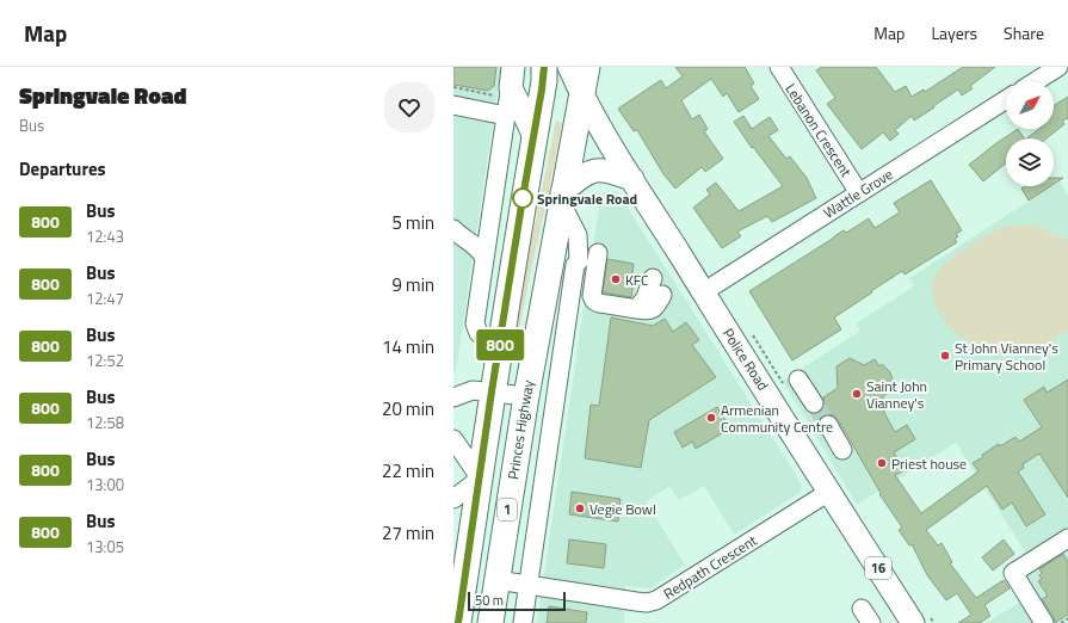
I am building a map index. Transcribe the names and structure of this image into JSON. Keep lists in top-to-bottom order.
{
  "streets": {
    "highway": ["Princes Highway", "1"],
    "main road": ["Police Road", "16"],
    "street": ["Lebanon Crescent", "Wattle Grove", "Redpath Crescent"]
  },
  "crossings": [
    ["Lebanon Crescent", "Wattle Grove"],
    ["Wattle Grove", "Police Road"],
    ["Police Road", "Princes Highway"],
    ["Police Road", "1"],
    ["Police Road", "Redpath Crescent"],
    ["Princes Highway", "Redpath Crescent"]
  ],
  "places": [
    "Springvale Road",
    "KFC",
    "St John Vianney's Primary School",
    "Saint John Vianney's",
    "Armenian Community Centre",
    "Priest house",
    "Vegie Bowl"
  ],
  "lines": ["bus line 800"],
  "scale_bar": "50 m",
  "north": "top right",
  "page": {
    "header": "Map",
    "nav": ["Map", "Layers", "Share"],
    "heading": [
      ["Springvale Road", "Bus"],
      "Departures"
    ],
    "on_map": "800",
    "list": [
      {
        "mark": "800",
        "name": "Bus",
        "note": "12:43",
        "value": "5 min"
      },
      {
        "mark": "800",
        "name": "Bus",
        "note": "12:47",
        "value": "9 min"
      },
      {
        "mark": "800",
        "name": "Bus",
        "note": "12:52",
        "value": "14 min"
      },
      {
        "mark": "800",
        "name": "Bus",
        "note": "12:58",
        "value": "20 min"
      },
      {
        "mark": "800",
        "name": "Bus",
        "note": "13:00",
        "value": "22 min"
      },
      {
        "mark": "800",
        "name": "Bus",
        "note": "13:05",
        "value": "27 min"
      }
    ],
    "scale": "50 m"
  }
}
